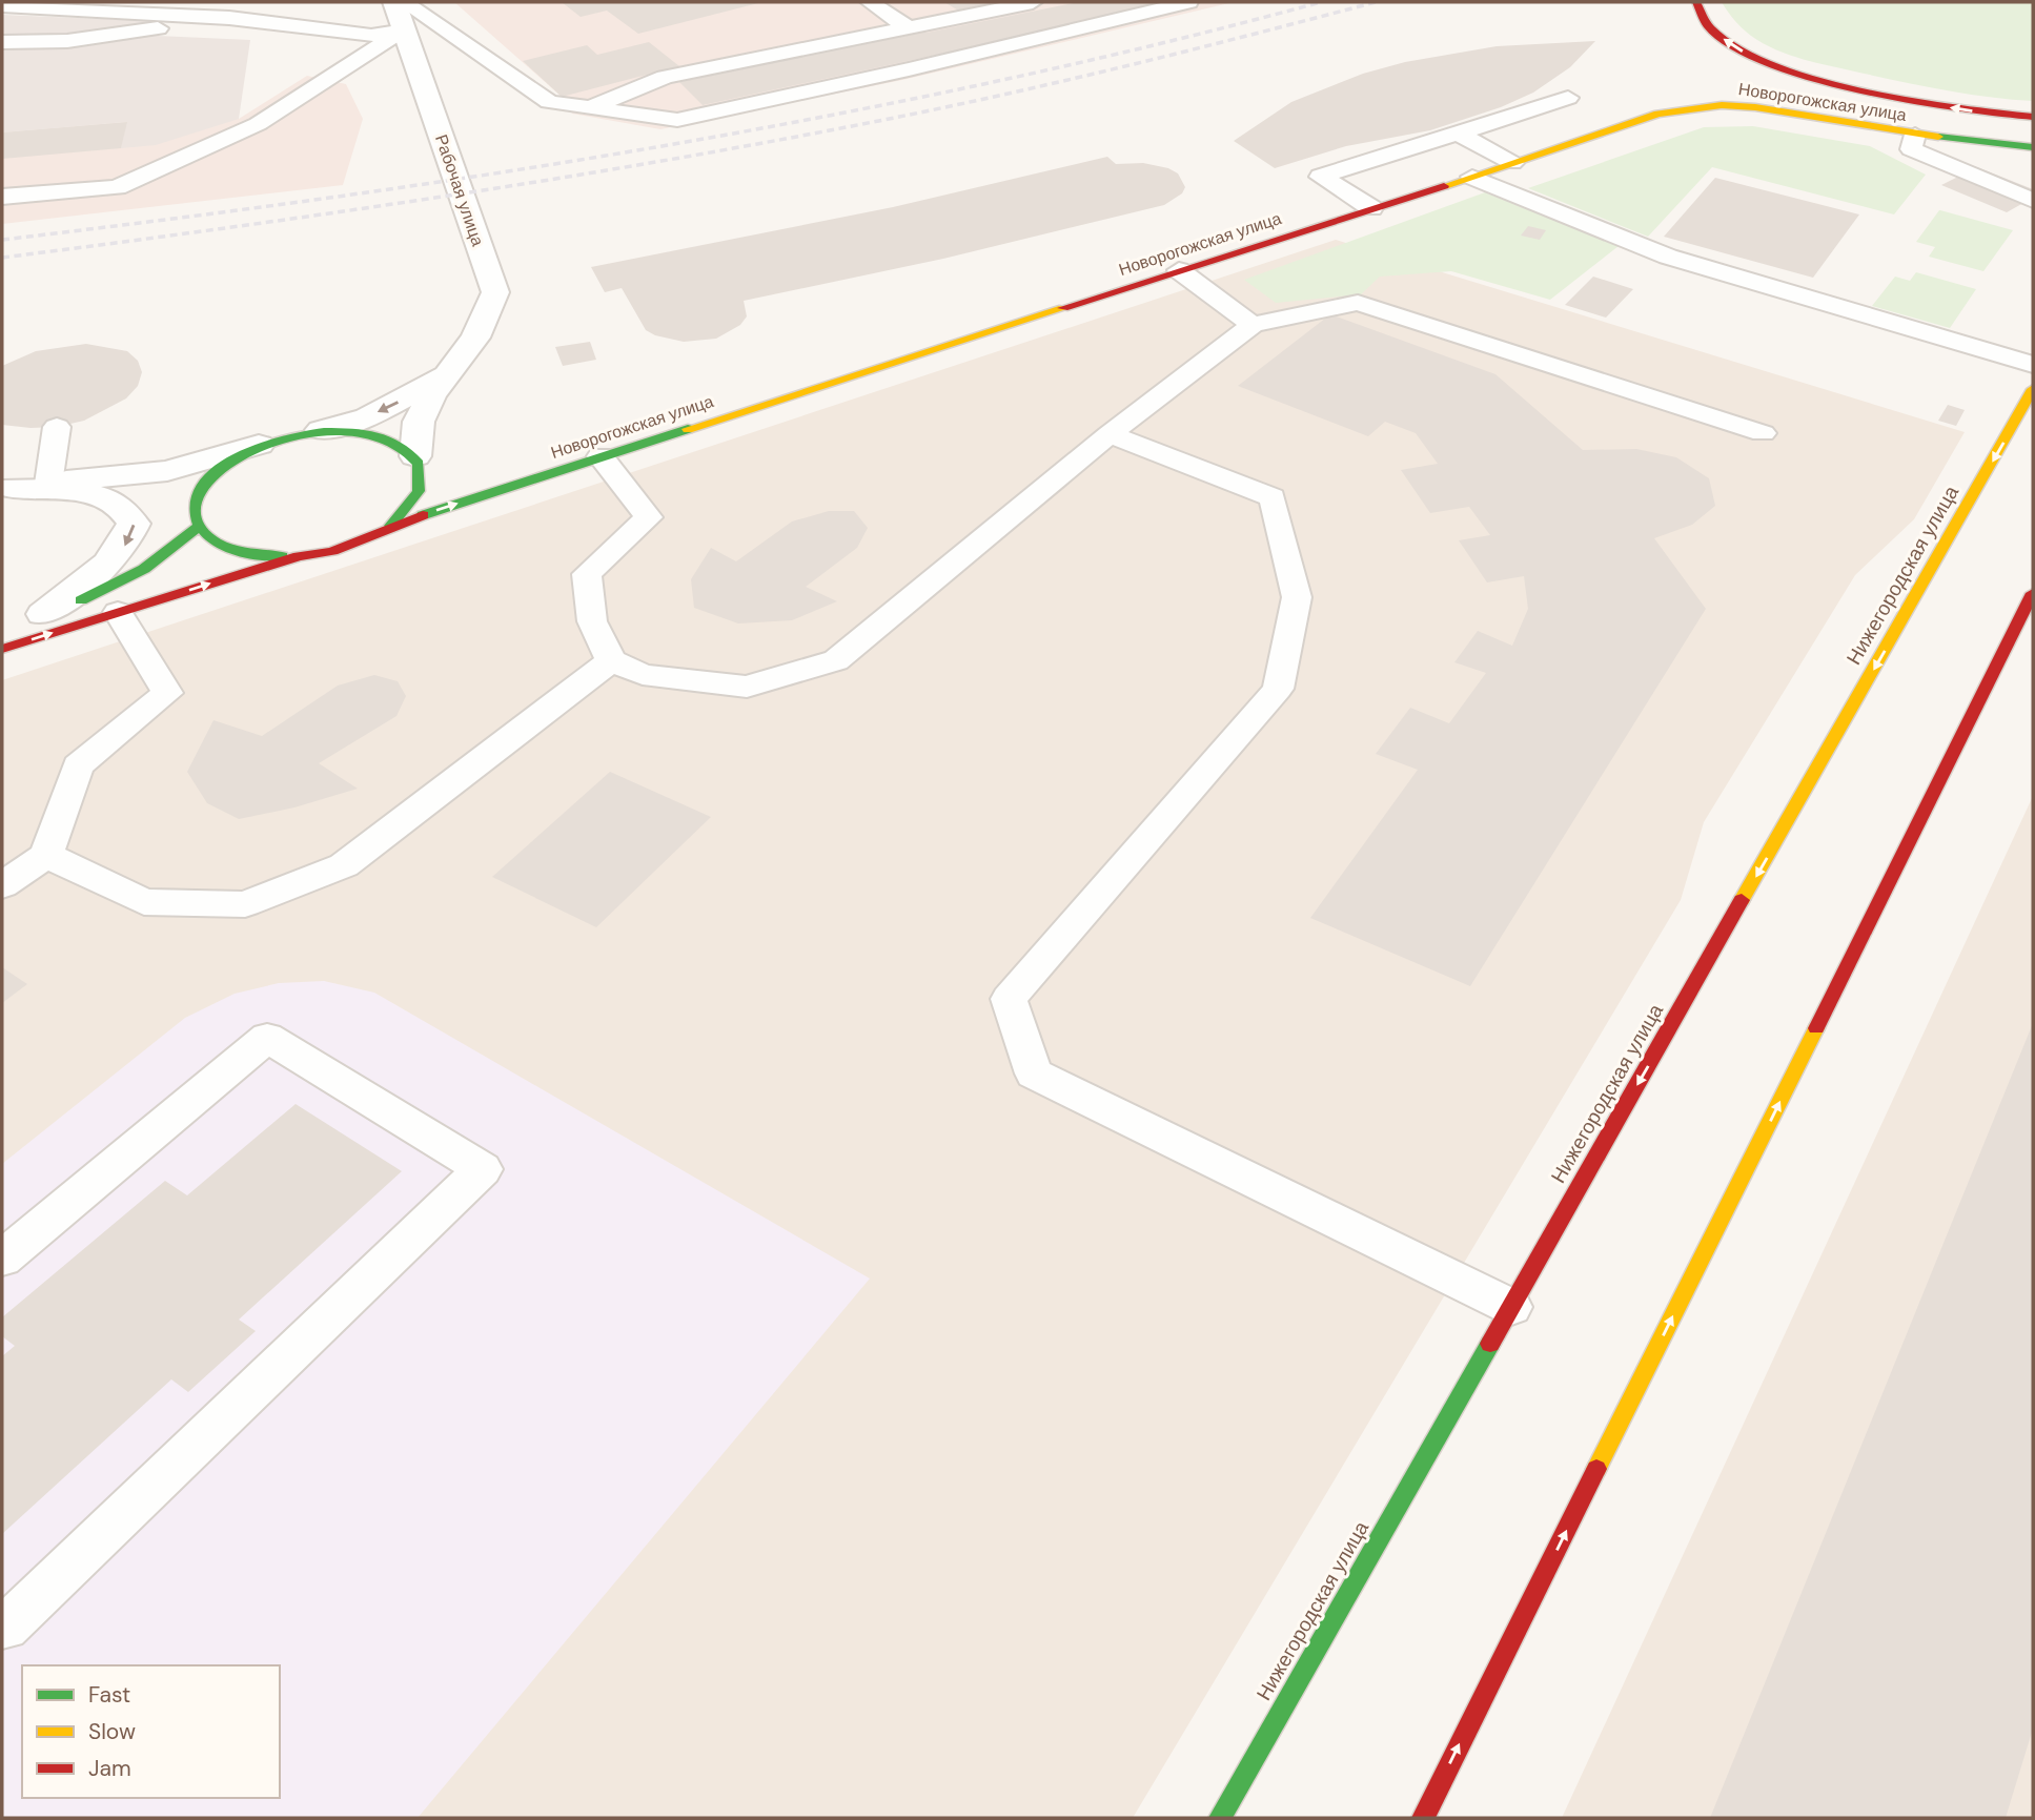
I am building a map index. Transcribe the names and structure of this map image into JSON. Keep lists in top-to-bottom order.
{
  "streets": {
    "main road": ["Новорогожская улица", "Нижегородская улица"],
    "street": ["Рабочая улица"]
  },
  "crossings": [
    ["Новорогожская улица", "Рабочая улица"]
  ],
  "legend": ["Fast", "Slow", "Jam"]
}
